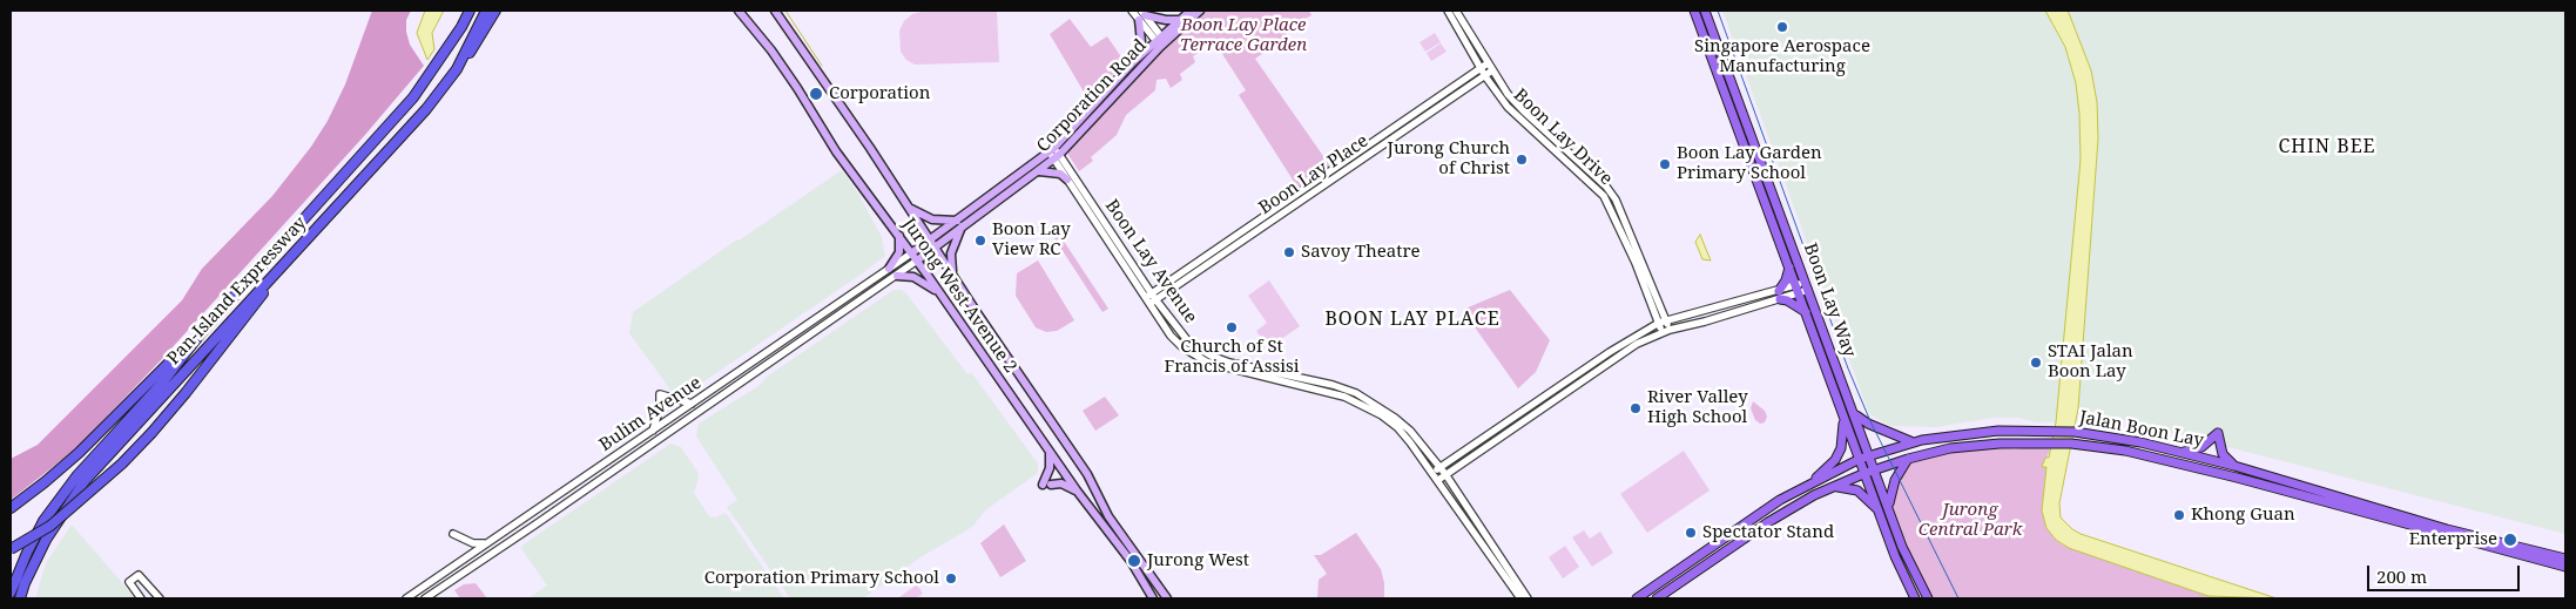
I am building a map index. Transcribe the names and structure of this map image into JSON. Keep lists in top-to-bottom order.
{
  "streets": {
    "highway": ["Pan-Island Expressway"],
    "main road": [
      "Corporation Road",
      "Jurong West Avenue 2",
      "Boon Lay Way",
      "Jalan Boon Lay"
    ],
    "street": [
      "Boon Lay Drive",
      "Boon Lay Place",
      "Boon Lay Avenue",
      "Bulim Avenue"
    ]
  },
  "crossings": [
    ["Corporation Road", "Boon Lay Avenue"],
    ["Corporation Road", "Jurong West Avenue 2"],
    ["Corporation Road", "Bulim Avenue"],
    ["Boon Lay Drive", "Boon Lay Place"],
    ["Boon Lay Place", "Boon Lay Avenue"],
    ["Jurong West Avenue 2", "Bulim Avenue"],
    ["Boon Lay Way", "Jalan Boon Lay"]
  ],
  "districts": ["CHIN BEE", "BOON LAY PLACE"],
  "parks": ["Boon Lay Place Terrace Garden", "Jurong Central Park"],
  "places": [
    "Singapore Aerospace Manufacturing",
    "Corporation",
    "Jurong Church of Christ",
    "Boon Lay Garden Primary School",
    "Boon Lay View RC",
    "Savoy Theatre",
    "Church of St Francis of Assisi",
    "STAI Jalan Boon Lay",
    "River Valley High School",
    "Khong Guan",
    "Spectator Stand",
    "Enterprise",
    "Jurong West",
    "Corporation Primary School"
  ],
  "scale_bar": "200 m"
}
